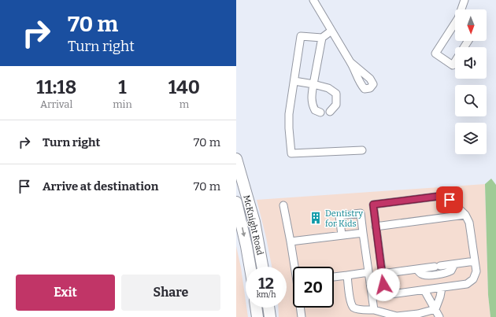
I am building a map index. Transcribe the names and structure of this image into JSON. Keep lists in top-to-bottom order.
{
  "streets": {
    "highway": ["McKnight Road"]
  },
  "places": {
    "building": ["Dentistry for Kids"]
  },
  "north": "bottom",
  "page": {
    "turn": ["70 m", "Turn right"],
    "eta": [
      "11:18",
      "Arrival",
      "1",
      "min",
      "140",
      "m"
    ],
    "list": [
      {
        "name": "Turn right",
        "value": "70 m"
      },
      {
        "name": "Arrive at destination",
        "value": "70 m"
      }
    ],
    "speed": "12 km/h",
    "limit": "20",
    "buttons": ["Exit", "Share"]
  }
}
